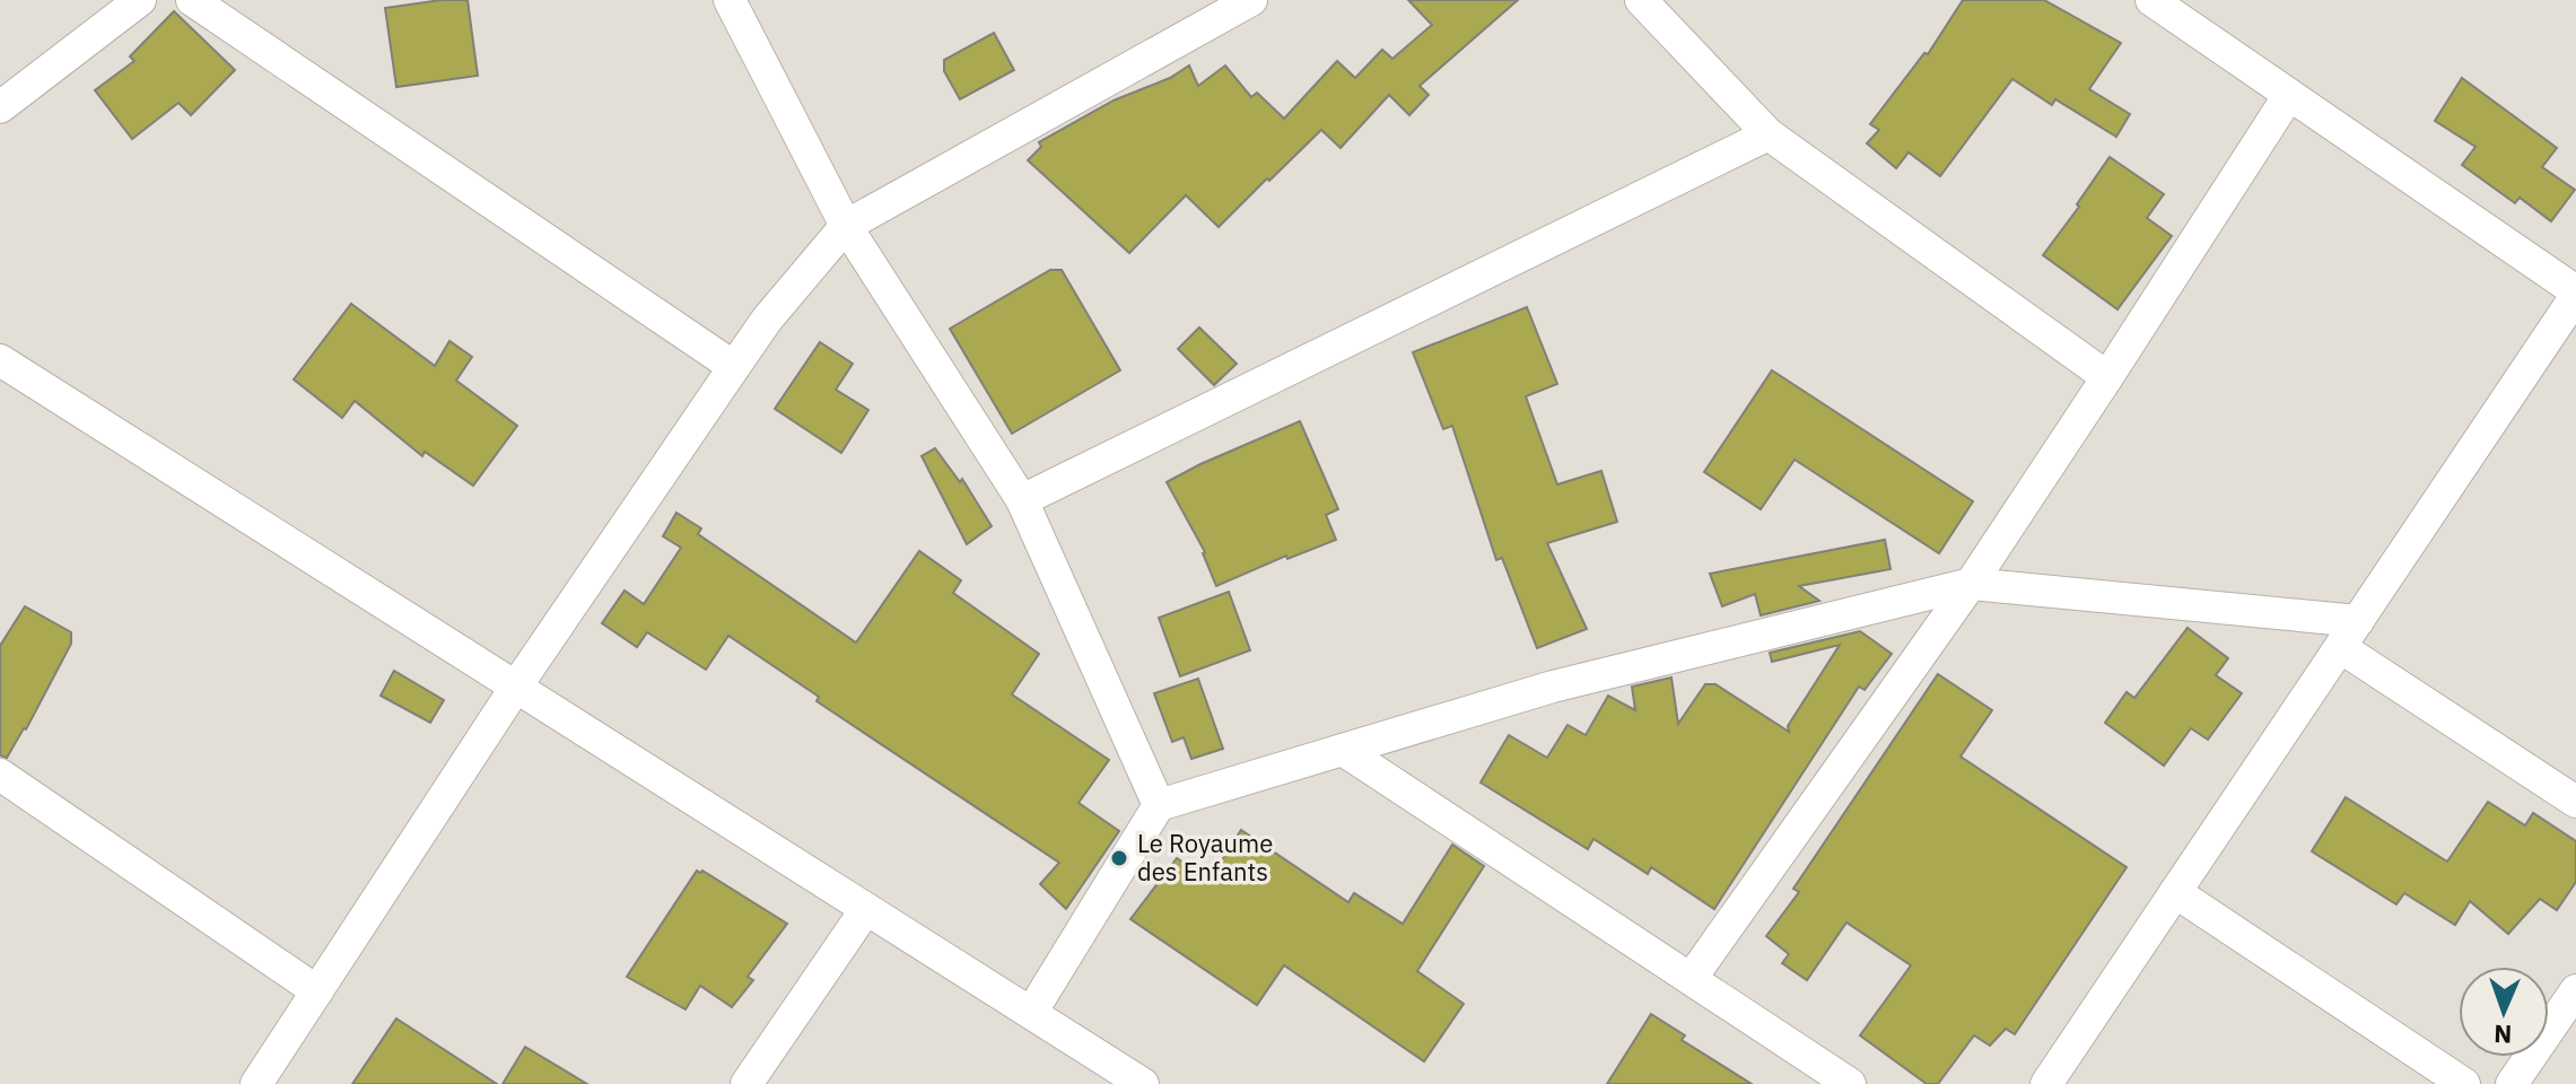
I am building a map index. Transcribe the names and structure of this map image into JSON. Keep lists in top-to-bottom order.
{
  "places": ["Le Royaume des Enfants"],
  "north": "bottom"
}
